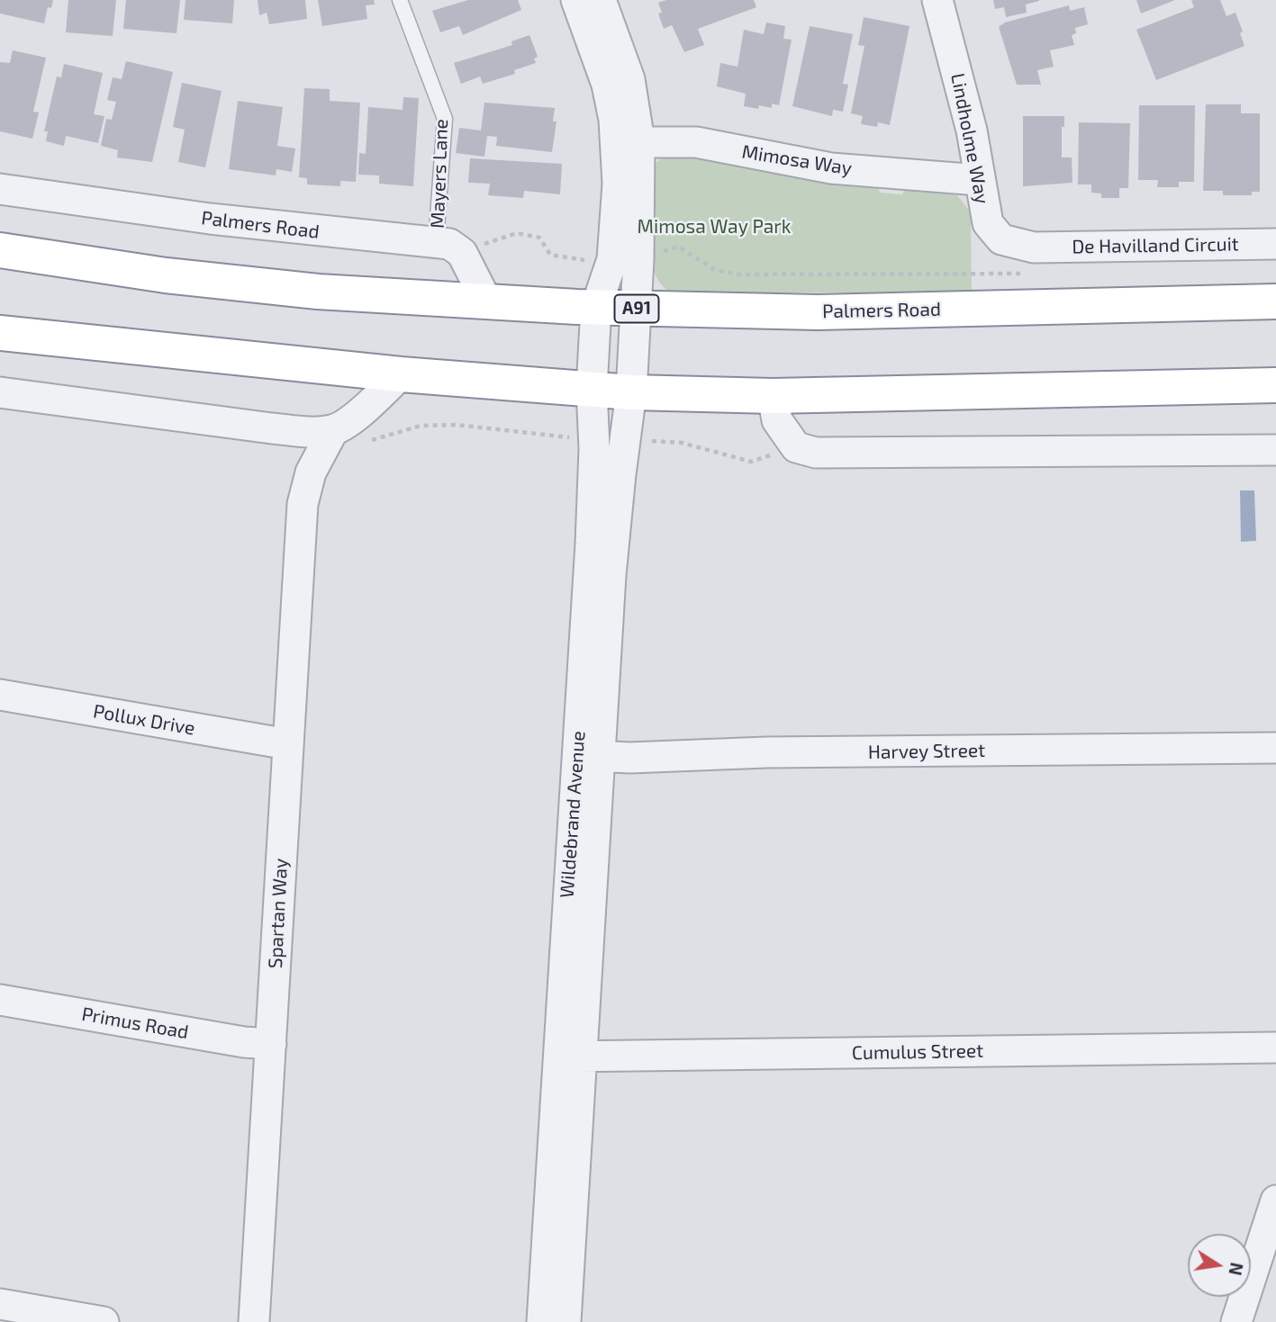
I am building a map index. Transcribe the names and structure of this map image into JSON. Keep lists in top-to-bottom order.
{
  "streets": {
    "highway": ["Palmers Road", "A91"],
    "street": [
      "Lindholme Way",
      "Mimosa Way",
      "De Havilland Circuit",
      "Pollux Drive",
      "Harvey Street",
      "Wildebrand Avenue",
      "Spartan Way",
      "Primus Road",
      "Cumulus Street"
    ],
    "lane": ["Mayers Lane"]
  },
  "crossings": [
    ["Lindholme Way", "Mimosa Way"],
    ["Lindholme Way", "De Havilland Circuit"],
    ["Mimosa Way", "Wildebrand Avenue"],
    ["Mayers Lane", "Palmers Road"],
    ["Palmers Road", "Wildebrand Avenue"],
    ["Pollux Drive", "Spartan Way"],
    ["Harvey Street", "Wildebrand Avenue"],
    ["Wildebrand Avenue", "Cumulus Street"],
    ["Spartan Way", "Primus Road"]
  ],
  "parks": ["Mimosa Way Park"],
  "north": "right"
}
